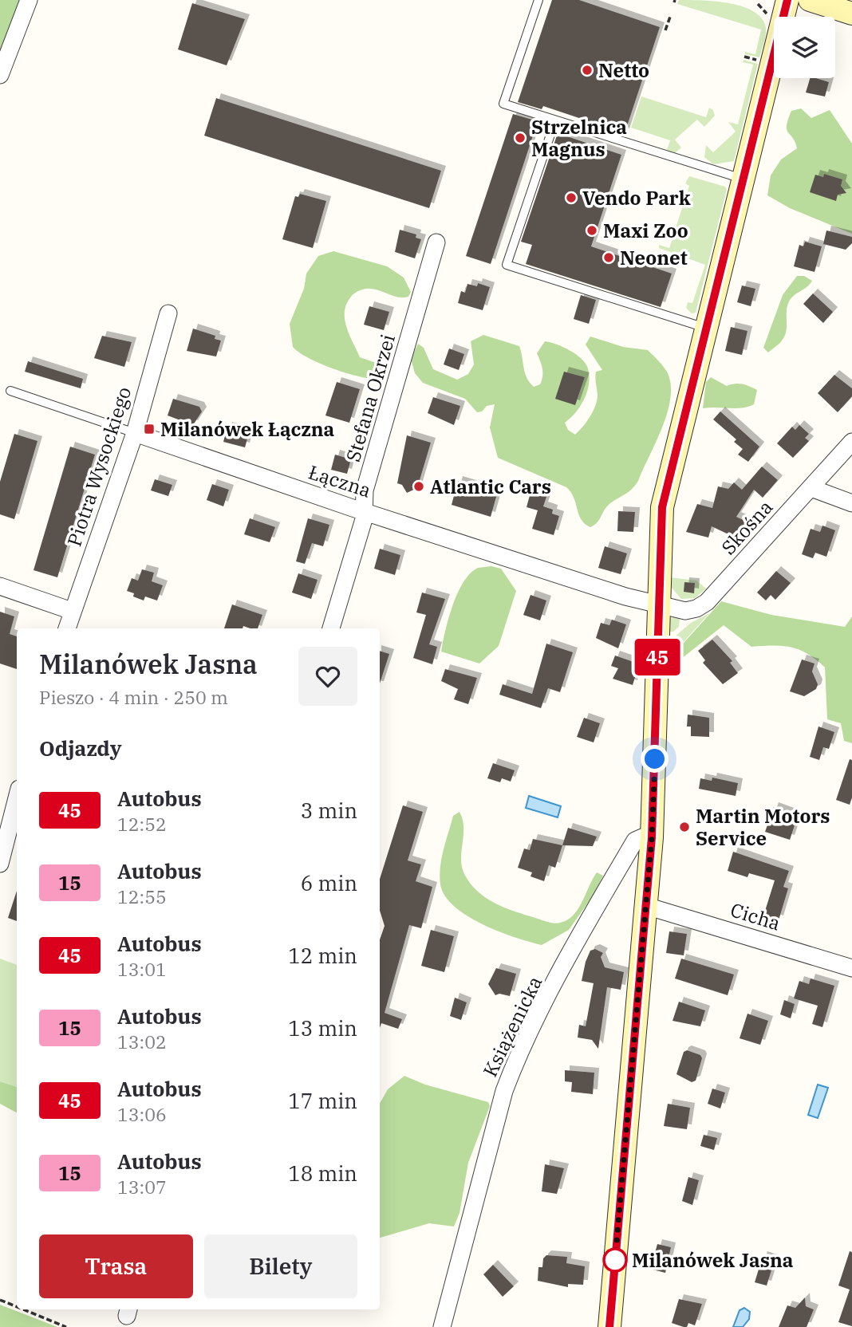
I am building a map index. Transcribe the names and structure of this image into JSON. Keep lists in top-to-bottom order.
{
  "streets": {
    "street": [
      "Stefana Okrzei",
      "Piotra Wysockiego",
      "Łączna",
      "Skośna",
      "Cicha",
      "Książenicka"
    ]
  },
  "crossings": [
    ["Stefana Okrzei", "Łączna"],
    ["Piotra Wysockiego", "Łączna"],
    ["Łączna", "Skośna"]
  ],
  "places": {
    "other": [
      "Netto",
      "Strzelnica Magnus",
      "Vendo Park",
      "Maxi Zoo",
      "Neonet",
      "Atlantic Cars",
      "Martin Motors Service",
      "Milanówek Jasna"
    ],
    "transit": ["Milanówek Łączna"]
  },
  "lines": ["bus line 45"],
  "page": {
    "on_map": "45",
    "heading": [
      ["Milanówek Jasna", "Pieszo · 4 min · 250 m"],
      "Odjazdy"
    ],
    "list": [
      {
        "mark": "45",
        "name": "Autobus",
        "note": "12:52",
        "value": "3 min"
      },
      {
        "mark": "15",
        "name": "Autobus",
        "note": "12:55",
        "value": "6 min"
      },
      {
        "mark": "45",
        "name": "Autobus",
        "note": "13:01",
        "value": "12 min"
      },
      {
        "mark": "15",
        "name": "Autobus",
        "note": "13:02",
        "value": "13 min"
      },
      {
        "mark": "45",
        "name": "Autobus",
        "note": "13:06",
        "value": "17 min"
      },
      {
        "mark": "15",
        "name": "Autobus",
        "note": "13:07",
        "value": "18 min"
      }
    ],
    "buttons": ["Trasa", "Bilety"]
  }
}
